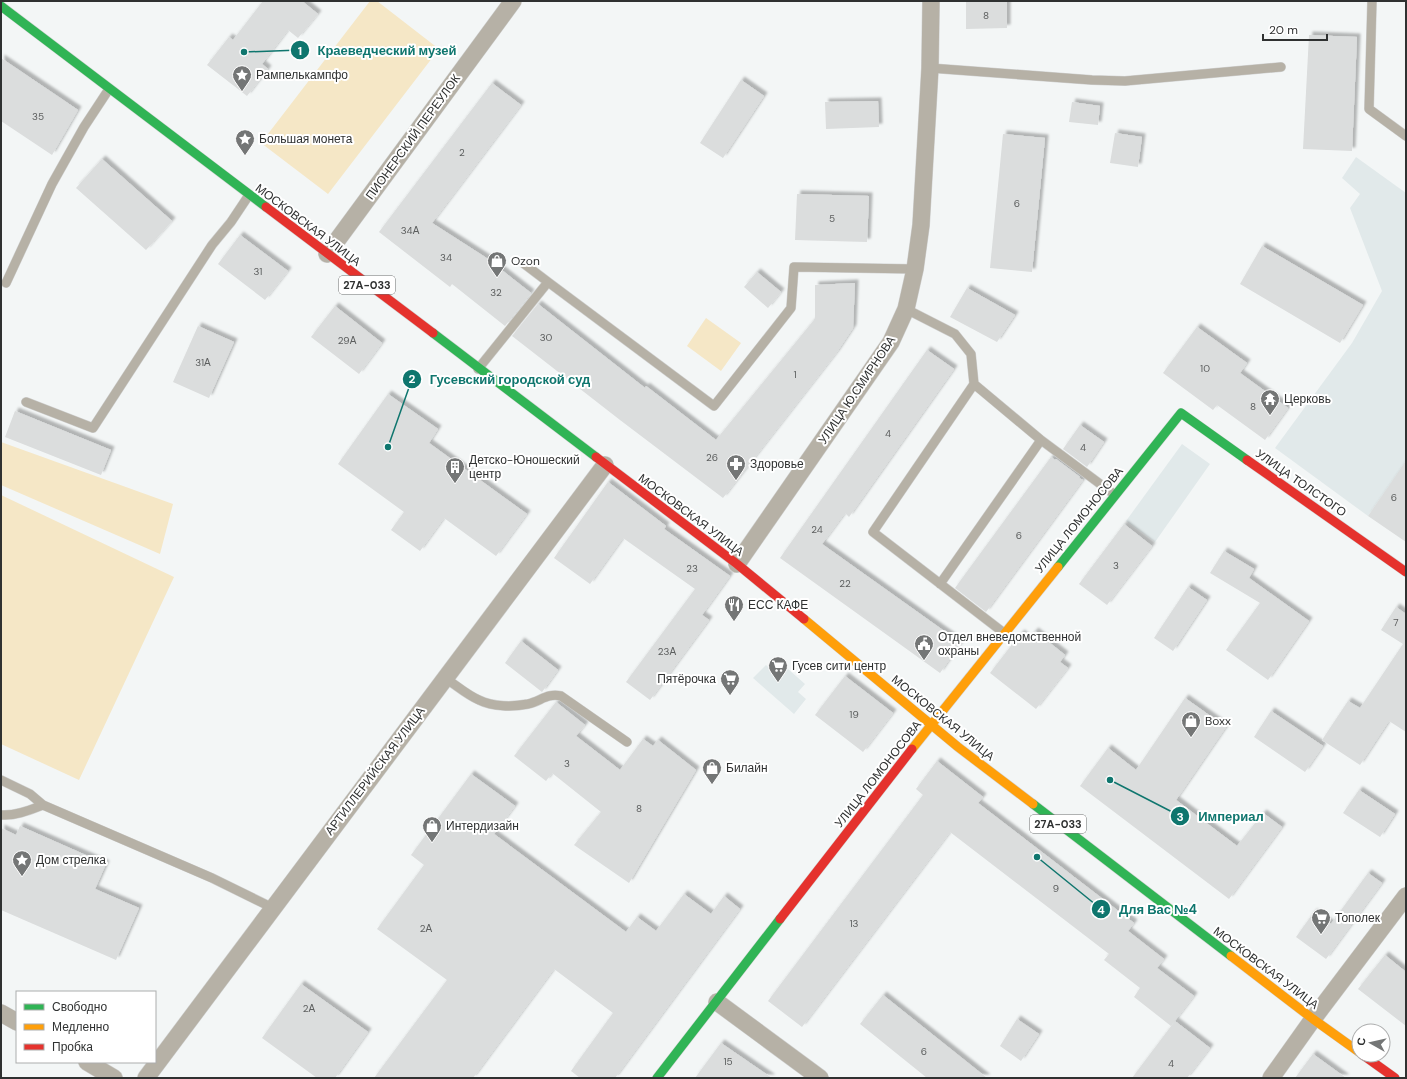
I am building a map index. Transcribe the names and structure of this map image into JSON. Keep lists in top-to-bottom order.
{
  "streets": {
    "main road": [
      "МОСКОВСКАЯ УЛИЦА",
      "27А-033",
      "УЛИЦА ТОЛСТОГО",
      "УЛИЦА ЛОМОНОСОВА"
    ],
    "street": ["ПИОНЕРСКИЙ ПЕРЕУЛОК", "УЛИЦА Ю.СМИРНОВА", "АРТИЛЛЕРИЙСКАЯ УЛИЦА"]
  },
  "crossings": [
    ["ПИОНЕРСКИЙ ПЕРЕУЛОК", "МОСКОВСКАЯ УЛИЦА"],
    ["МОСКОВСКАЯ УЛИЦА", "УЛИЦА Ю.СМИРНОВА"],
    ["МОСКОВСКАЯ УЛИЦА", "УЛИЦА ЛОМОНОСОВА"],
    ["МОСКОВСКАЯ УЛИЦА", "АРТИЛЛЕРИЙСКАЯ УЛИЦА"],
    ["УЛИЦА ТОЛСТОГО", "УЛИЦА ЛОМОНОСОВА"]
  ],
  "places": {
    "other": [
      "Краеведческий музей",
      "Гусевский городской суд",
      "Империал",
      "Для Вас №4"
    ],
    "place": ["Рампелькампфо", "Большая монета", "Дом стрелка"],
    "shop": [
      "Ozon",
      "Boxx",
      "Билайн",
      "Интердизайн"
    ],
    "temple": ["Церковь"],
    "pharmacy": ["Здоровье"],
    "building": ["Детско-Юношеский центр"],
    "restaurant": ["ЕСС КАФЕ"],
    "public building": ["Отдел вневедомственной охраны"],
    "supermarket": ["Гусев сити центр", "Пятёрочка", "Тополек"]
  },
  "house_numbers": [
    "8",
    "35",
    "2",
    "6",
    "5",
    "34А",
    "34",
    "31",
    "32",
    "30",
    "29А",
    "31А",
    "10",
    "1",
    "8",
    "4",
    "4",
    "26",
    "6",
    "24",
    "6",
    "3",
    "23",
    "22",
    "7",
    "23А",
    "19",
    "3",
    "8",
    "9",
    "13",
    "2А",
    "2А",
    "6",
    "15",
    "4"
  ],
  "legend": ["Свободно", "Медленно", "Пробка"],
  "scale_bar": "20 m",
  "north": "left"
}
